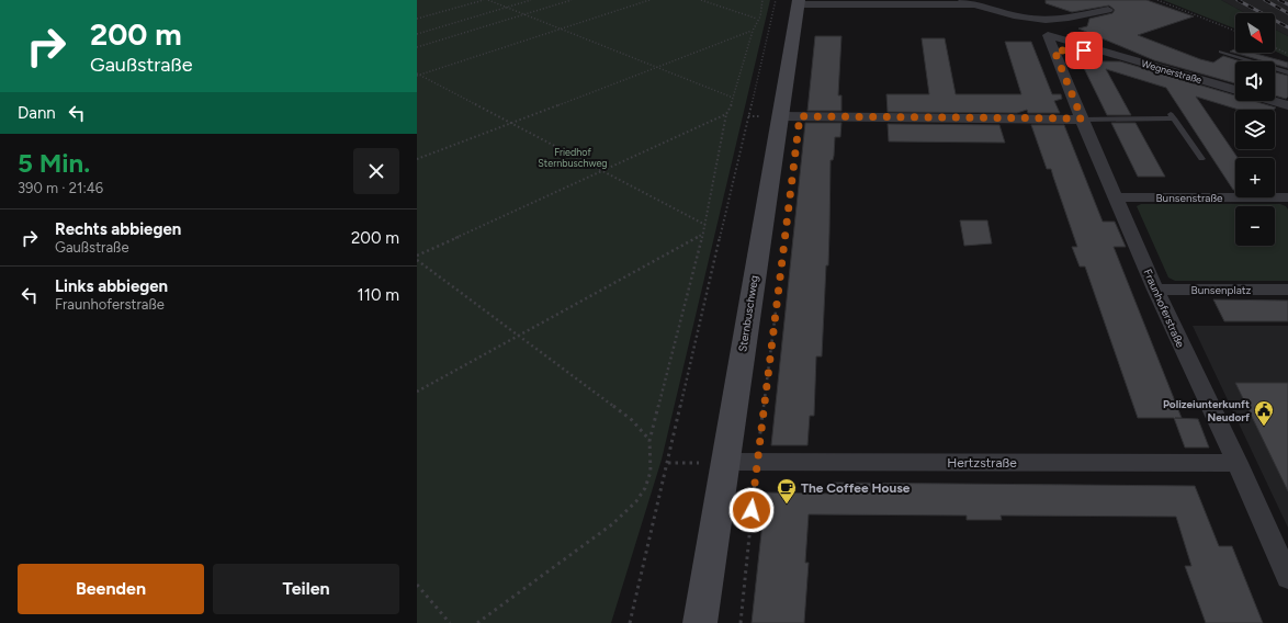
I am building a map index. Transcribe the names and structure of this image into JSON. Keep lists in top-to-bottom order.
{
  "streets": {
    "main road": ["Sternbuschweg"],
    "street": [
      "Wegnerstraße",
      "Bunsenstraße",
      "Bunsenplatz",
      "Fraunhoferstraße",
      "Hertzstraße"
    ]
  },
  "crossings": [
    ["Wegnerstraße", "Fraunhoferstraße"],
    ["Bunsenstraße", "Fraunhoferstraße"],
    ["Bunsenplatz", "Fraunhoferstraße"],
    ["Fraunhoferstraße", "Hertzstraße"],
    ["Sternbuschweg", "Hertzstraße"]
  ],
  "parks": ["Friedhof Sternbuschweg"],
  "places": {
    "public building": ["Polizeiunterkunft Neudorf"],
    "cafe": ["The Coffee House"]
  },
  "north": "bottom right",
  "page": {
    "turn": ["200 m", "Gaußstraße"],
    "map_buttons": ["+", "−"],
    "then": "Dann",
    "heading": ["5 Min.", "390 m · 21:46"],
    "list": [
      {
        "name": "Rechts abbiegen",
        "note": "Gaußstraße",
        "value": "200 m"
      },
      {
        "name": "Links abbiegen",
        "note": "Fraunhoferstraße",
        "value": "110 m"
      }
    ],
    "buttons": ["Beenden", "Teilen"]
  }
}
